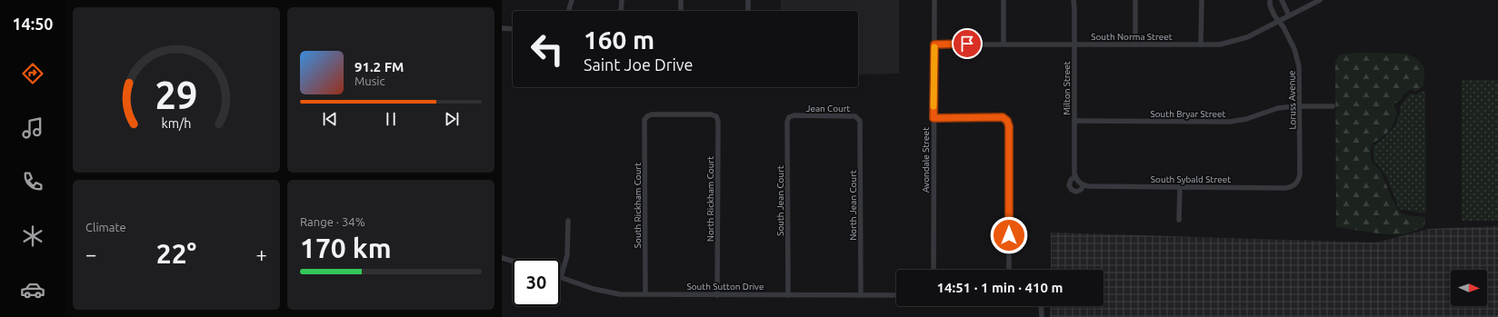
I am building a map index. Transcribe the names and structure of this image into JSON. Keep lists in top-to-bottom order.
{
  "streets": {
    "street": [
      "South Norma Street",
      "Milton Street",
      "Loruss Avenue",
      "Jean Court",
      "South Bryar Street",
      "Avondale Street",
      "South Sybald Street",
      "North Rickham Court",
      "South Jean Court",
      "South Rickham Court",
      "North Jean Court",
      "South Sutton Drive"
    ]
  },
  "crossings": [
    ["South Norma Street", "Milton Street"],
    ["South Norma Street", "Loruss Avenue"],
    ["South Norma Street", "Avondale Street"],
    ["Milton Street", "South Bryar Street"],
    ["Milton Street", "South Sybald Street"],
    ["Loruss Avenue", "South Bryar Street"],
    ["Loruss Avenue", "South Sybald Street"],
    ["Jean Court", "South Jean Court"],
    ["Jean Court", "North Jean Court"],
    ["North Rickham Court", "South Rickham Court"],
    ["North Rickham Court", "South Sutton Drive"],
    ["South Jean Court", "South Sutton Drive"],
    ["South Rickham Court", "South Sutton Drive"],
    ["North Jean Court", "South Sutton Drive"]
  ],
  "north": "right",
  "page": {
    "tabs": "14:50",
    "turn": ["160 m", "Saint Joe Drive"],
    "song": ["91.2 FM", "Music"],
    "tile": [
      "Climate",
      ["Range · 34%", "170 km"]
    ],
    "heat": ["−", "22°", "+"],
    "limit": "30",
    "trip": "14:51 · 1 min · 410 m",
    "gauge": ["29", "km/h"]
  }
}
